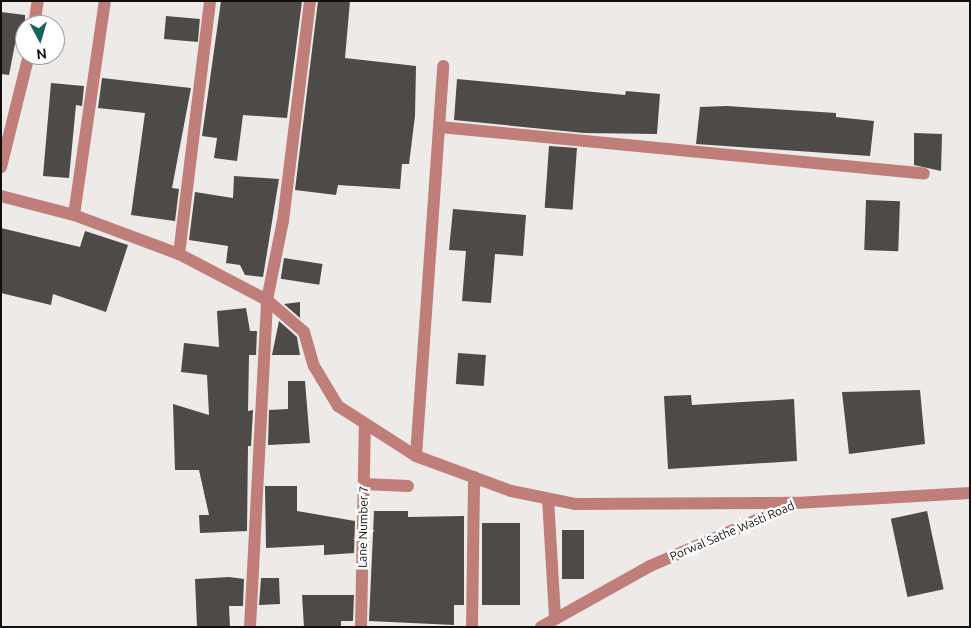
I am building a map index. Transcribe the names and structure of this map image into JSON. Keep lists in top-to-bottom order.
{
  "streets": {
    "street": ["Lane Number 7", "Porwal Sathe Wasti Road"]
  },
  "north": "bottom"
}
